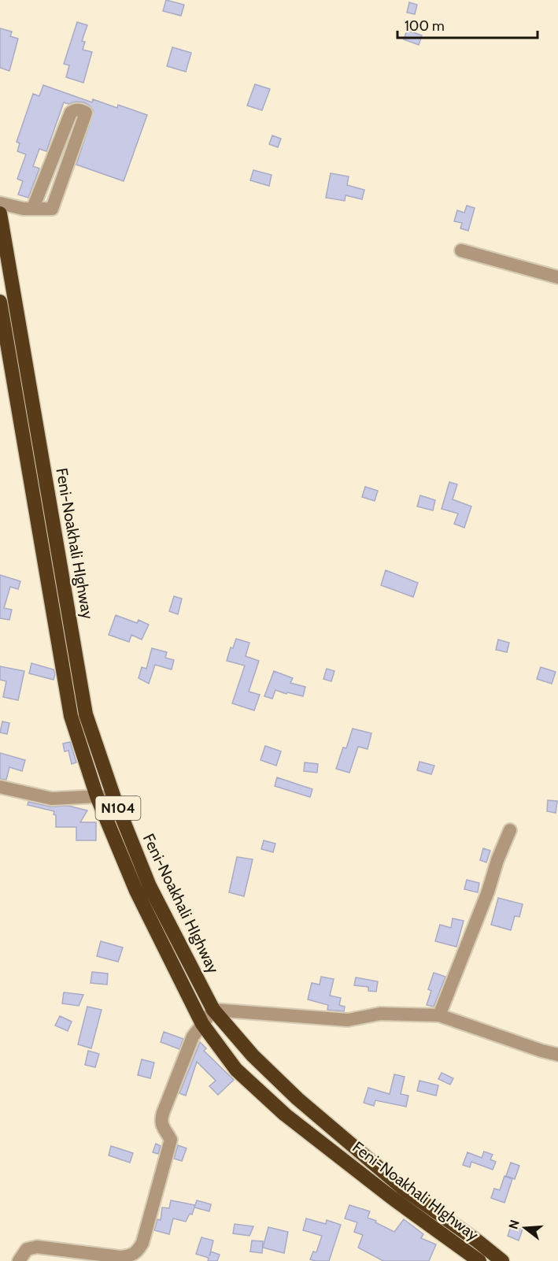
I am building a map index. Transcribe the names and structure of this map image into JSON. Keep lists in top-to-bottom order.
{
  "streets": {
    "highway": ["Feni-Noakhali HIghway", "N104"]
  },
  "scale_bar": "100 m",
  "north": "left"
}
